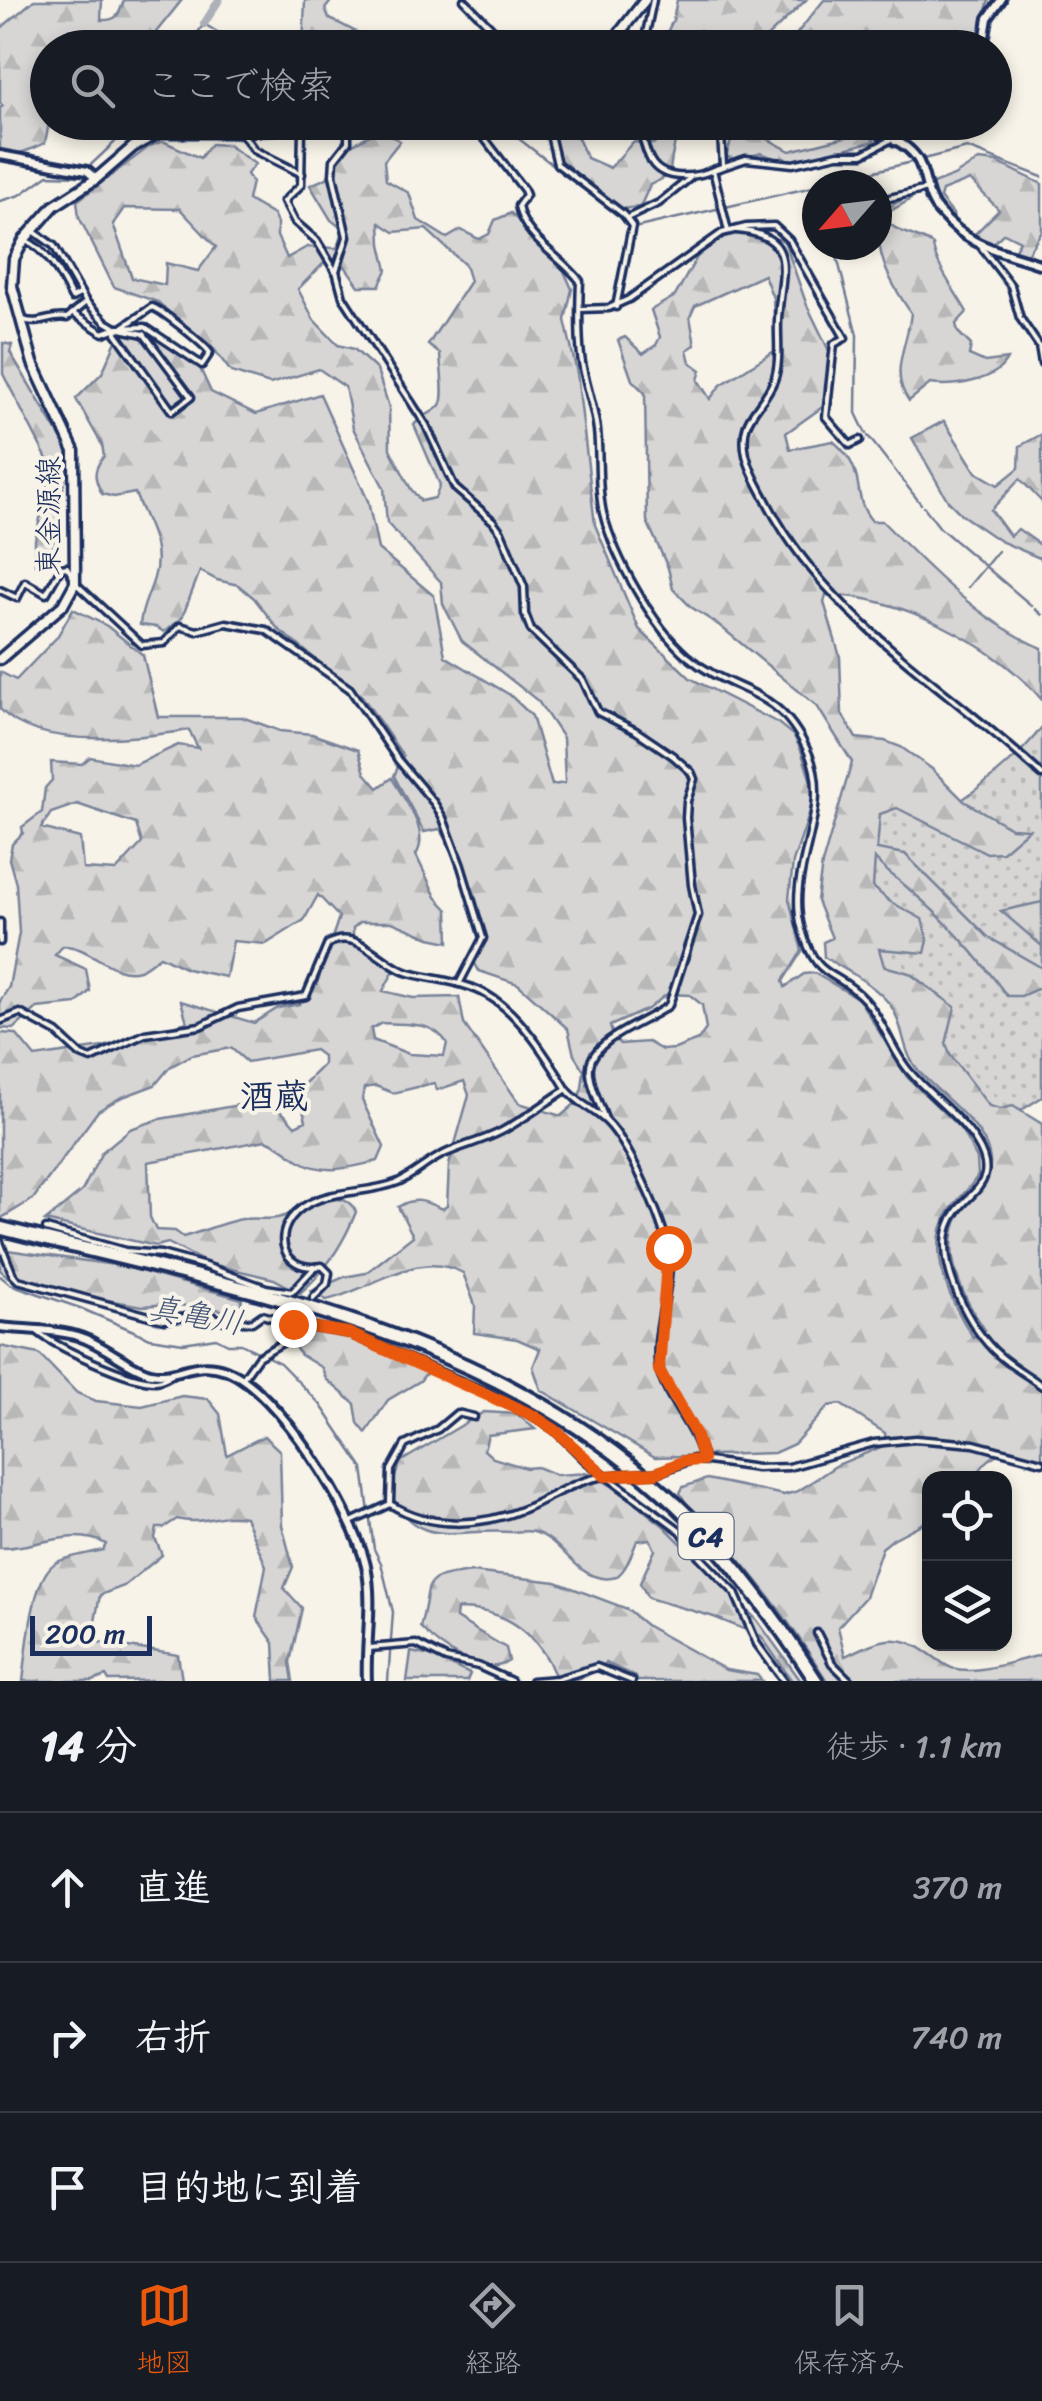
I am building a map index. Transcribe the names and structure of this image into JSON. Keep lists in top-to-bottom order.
{
  "streets": {
    "highway": ["C4"],
    "main road": ["東金源線"]
  },
  "districts": ["酒蔵"],
  "water": ["真亀川"],
  "scale_bar": "200 m",
  "north": "bottom left",
  "page": {
    "search": "ここで検索",
    "scale": "200 m",
    "heading": ["14 分", "徒歩 · 1.1 km"],
    "list": [
      ["直進", "370 m"],
      ["右折", "740 m"],
      "目的地に到着"
    ],
    "nav": ["地図", "経路", "保存済み"]
  }
}
